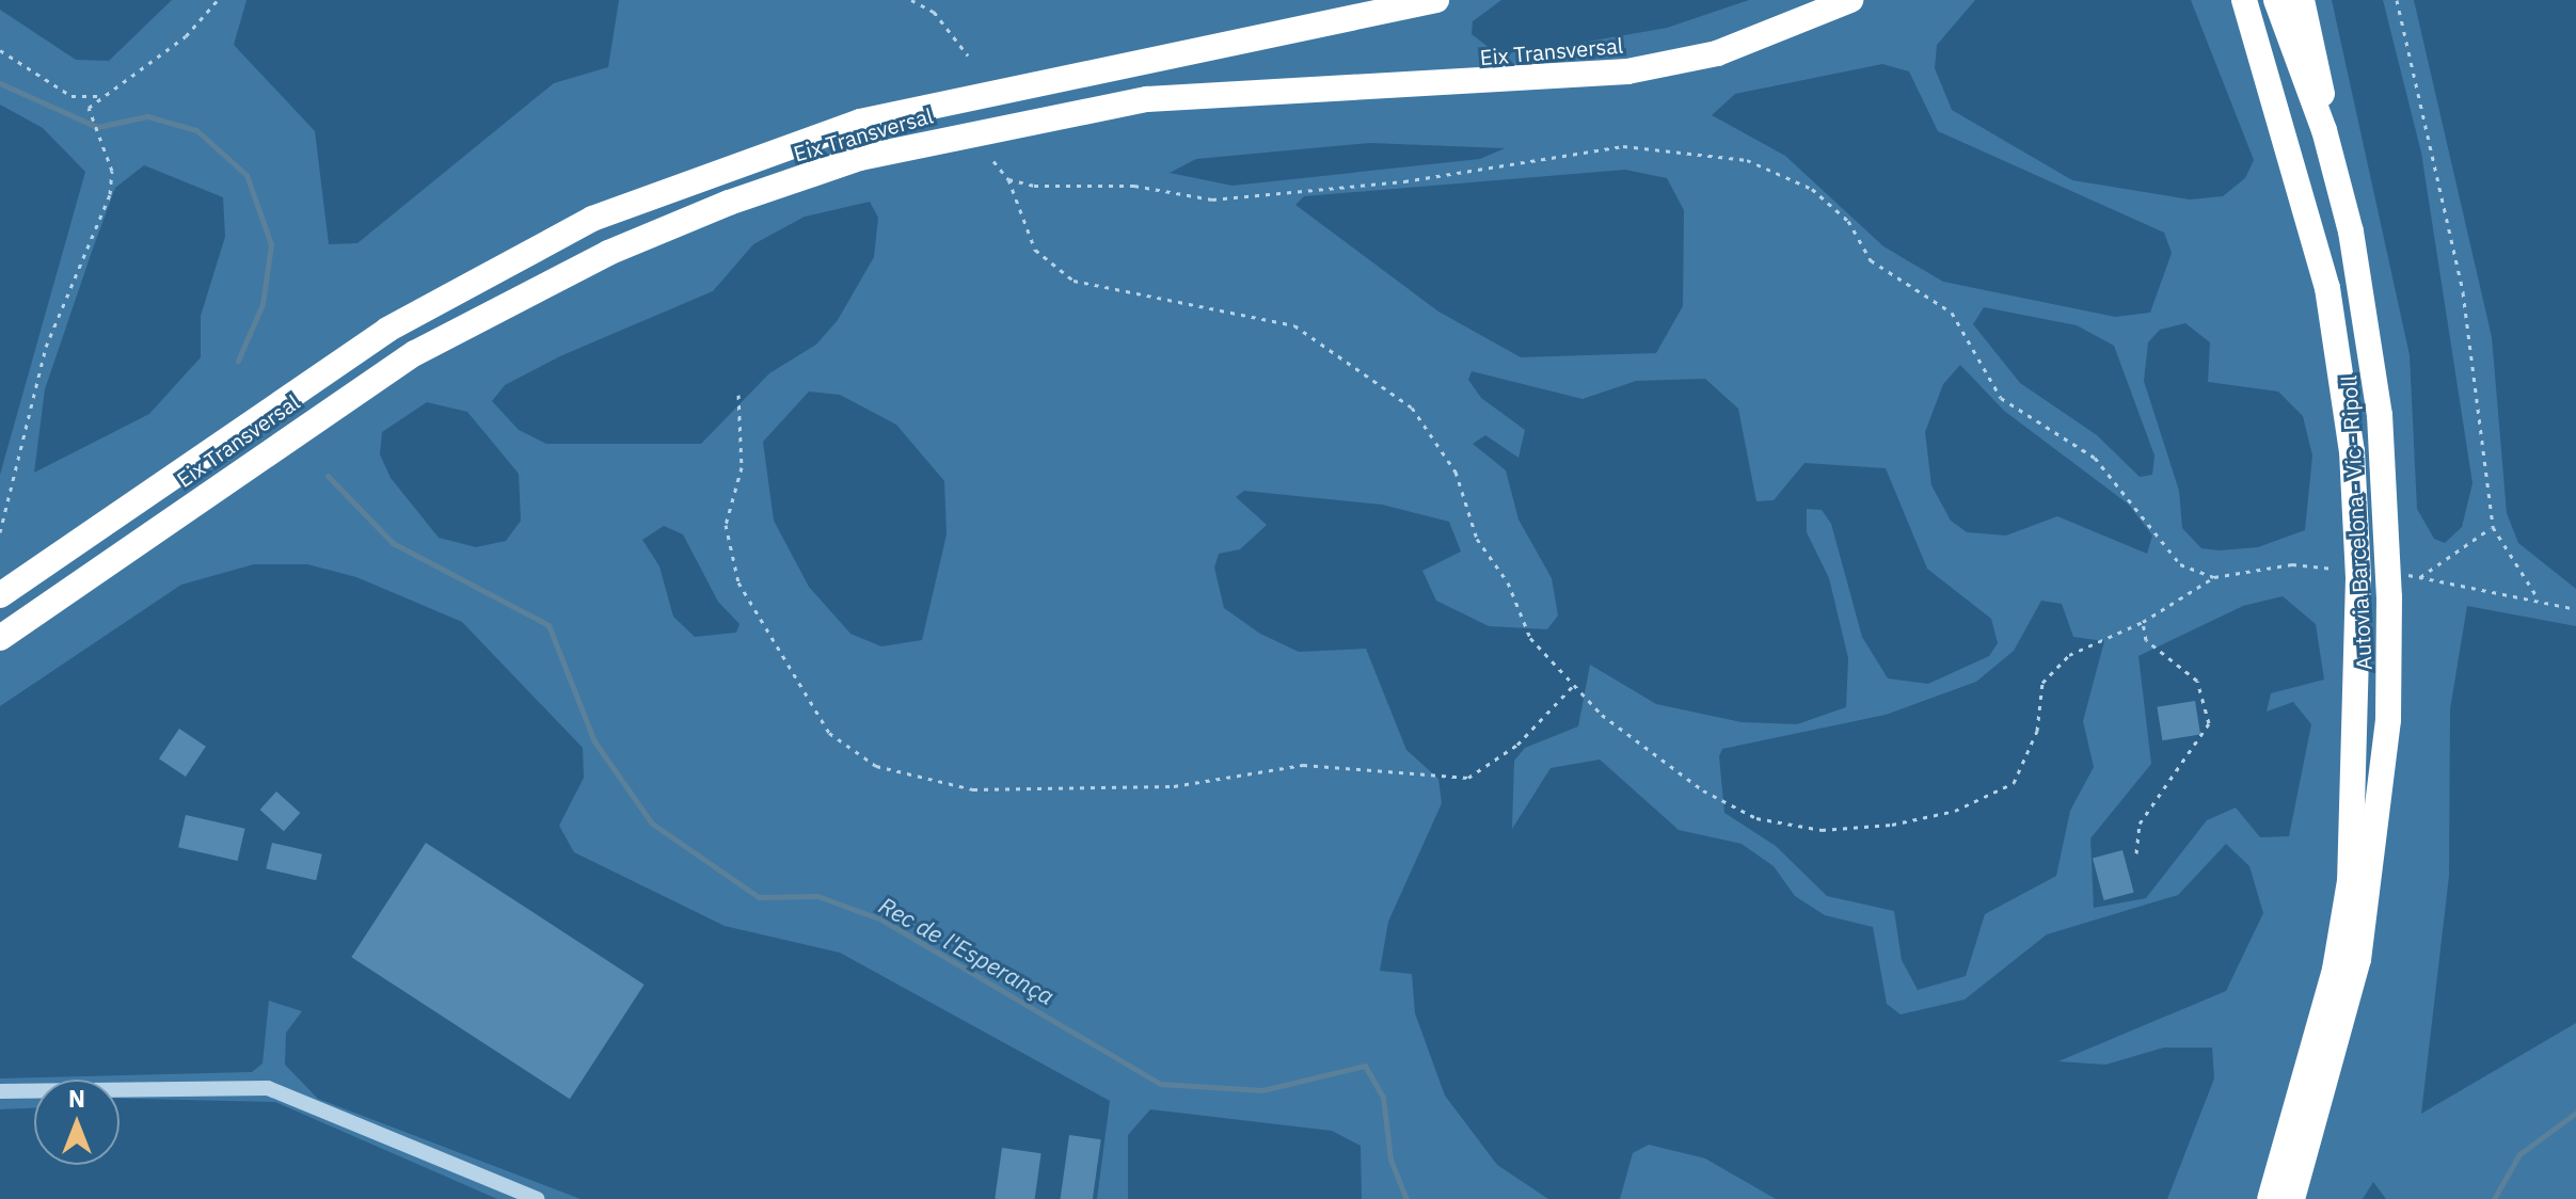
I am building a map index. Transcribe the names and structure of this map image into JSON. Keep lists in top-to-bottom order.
{
  "streets": {
    "highway": ["Eix Transversal", "Autovia Barcelona - Vic - Ripoll"]
  },
  "water": ["Rec de l'Esperança"],
  "north": "top"
}
